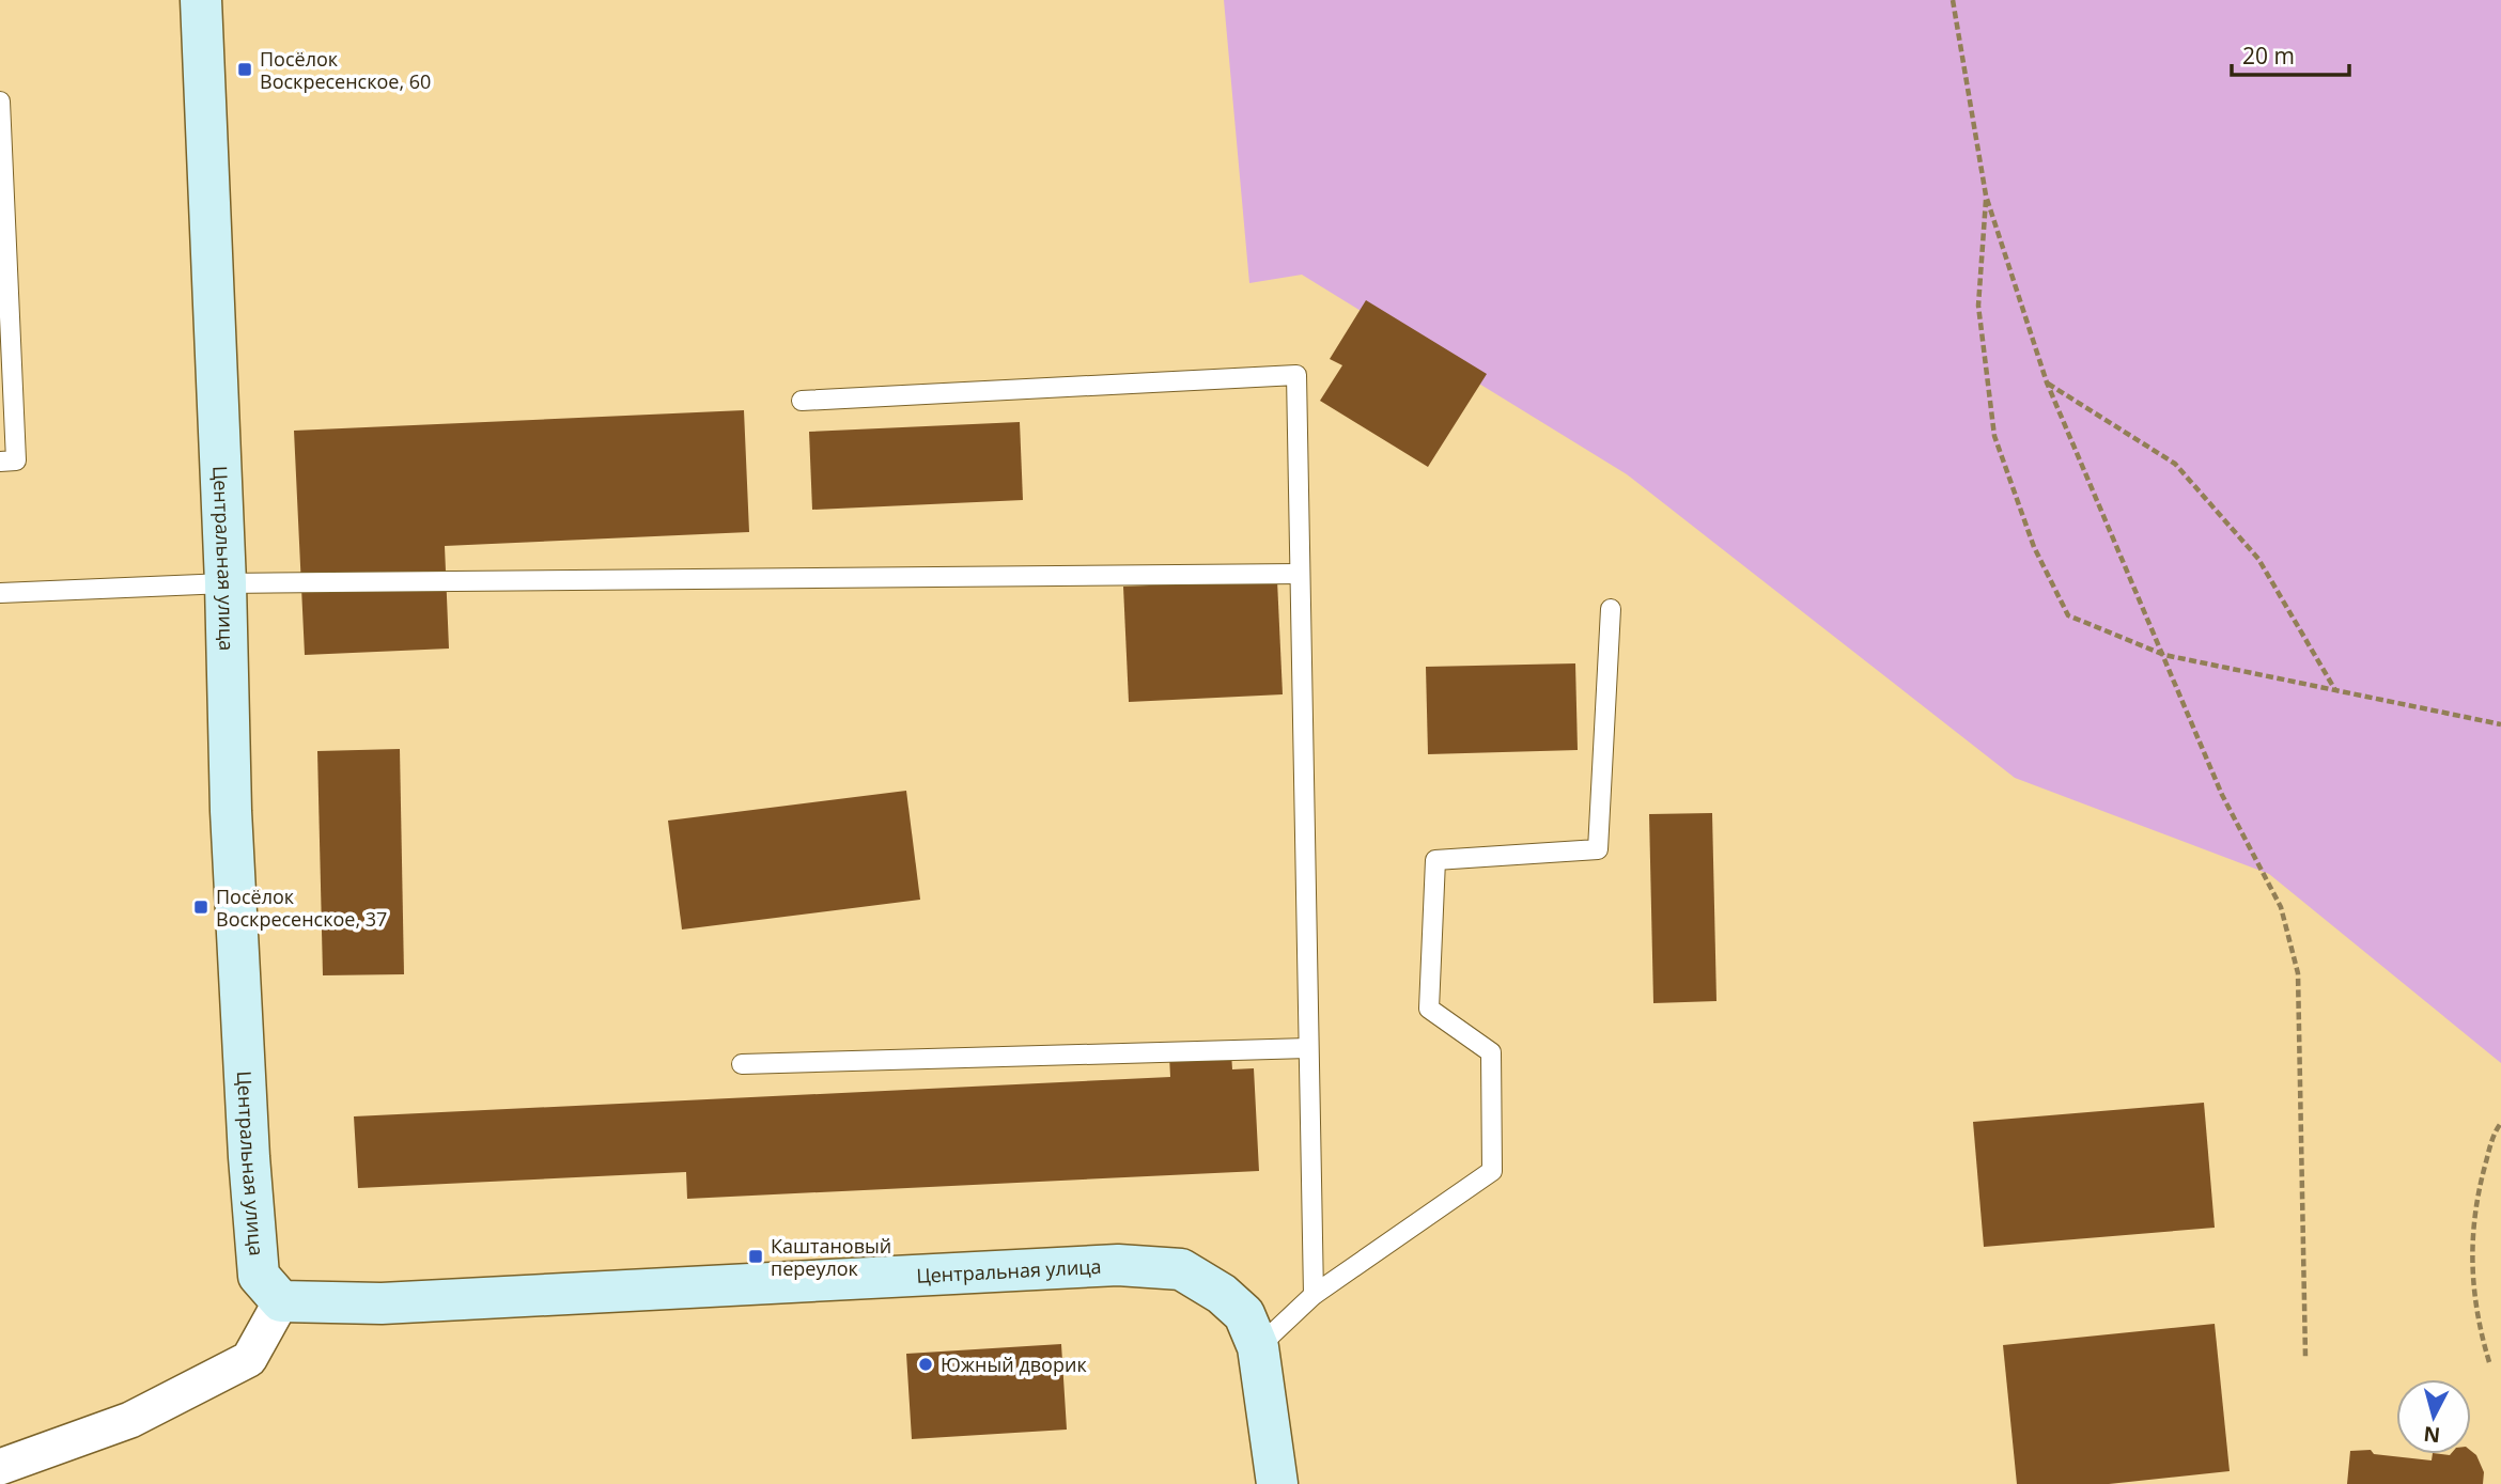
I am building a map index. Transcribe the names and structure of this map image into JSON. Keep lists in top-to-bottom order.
{
  "streets": {
    "main road": ["Центральная улица"]
  },
  "places": {
    "transit": ["Посёлок Воскресенское, 60", "Посёлок Воскресенское, 37", "Каштановый переулок"],
    "other": ["Южный дворик"]
  },
  "scale_bar": "20 m",
  "north": "bottom"
}
